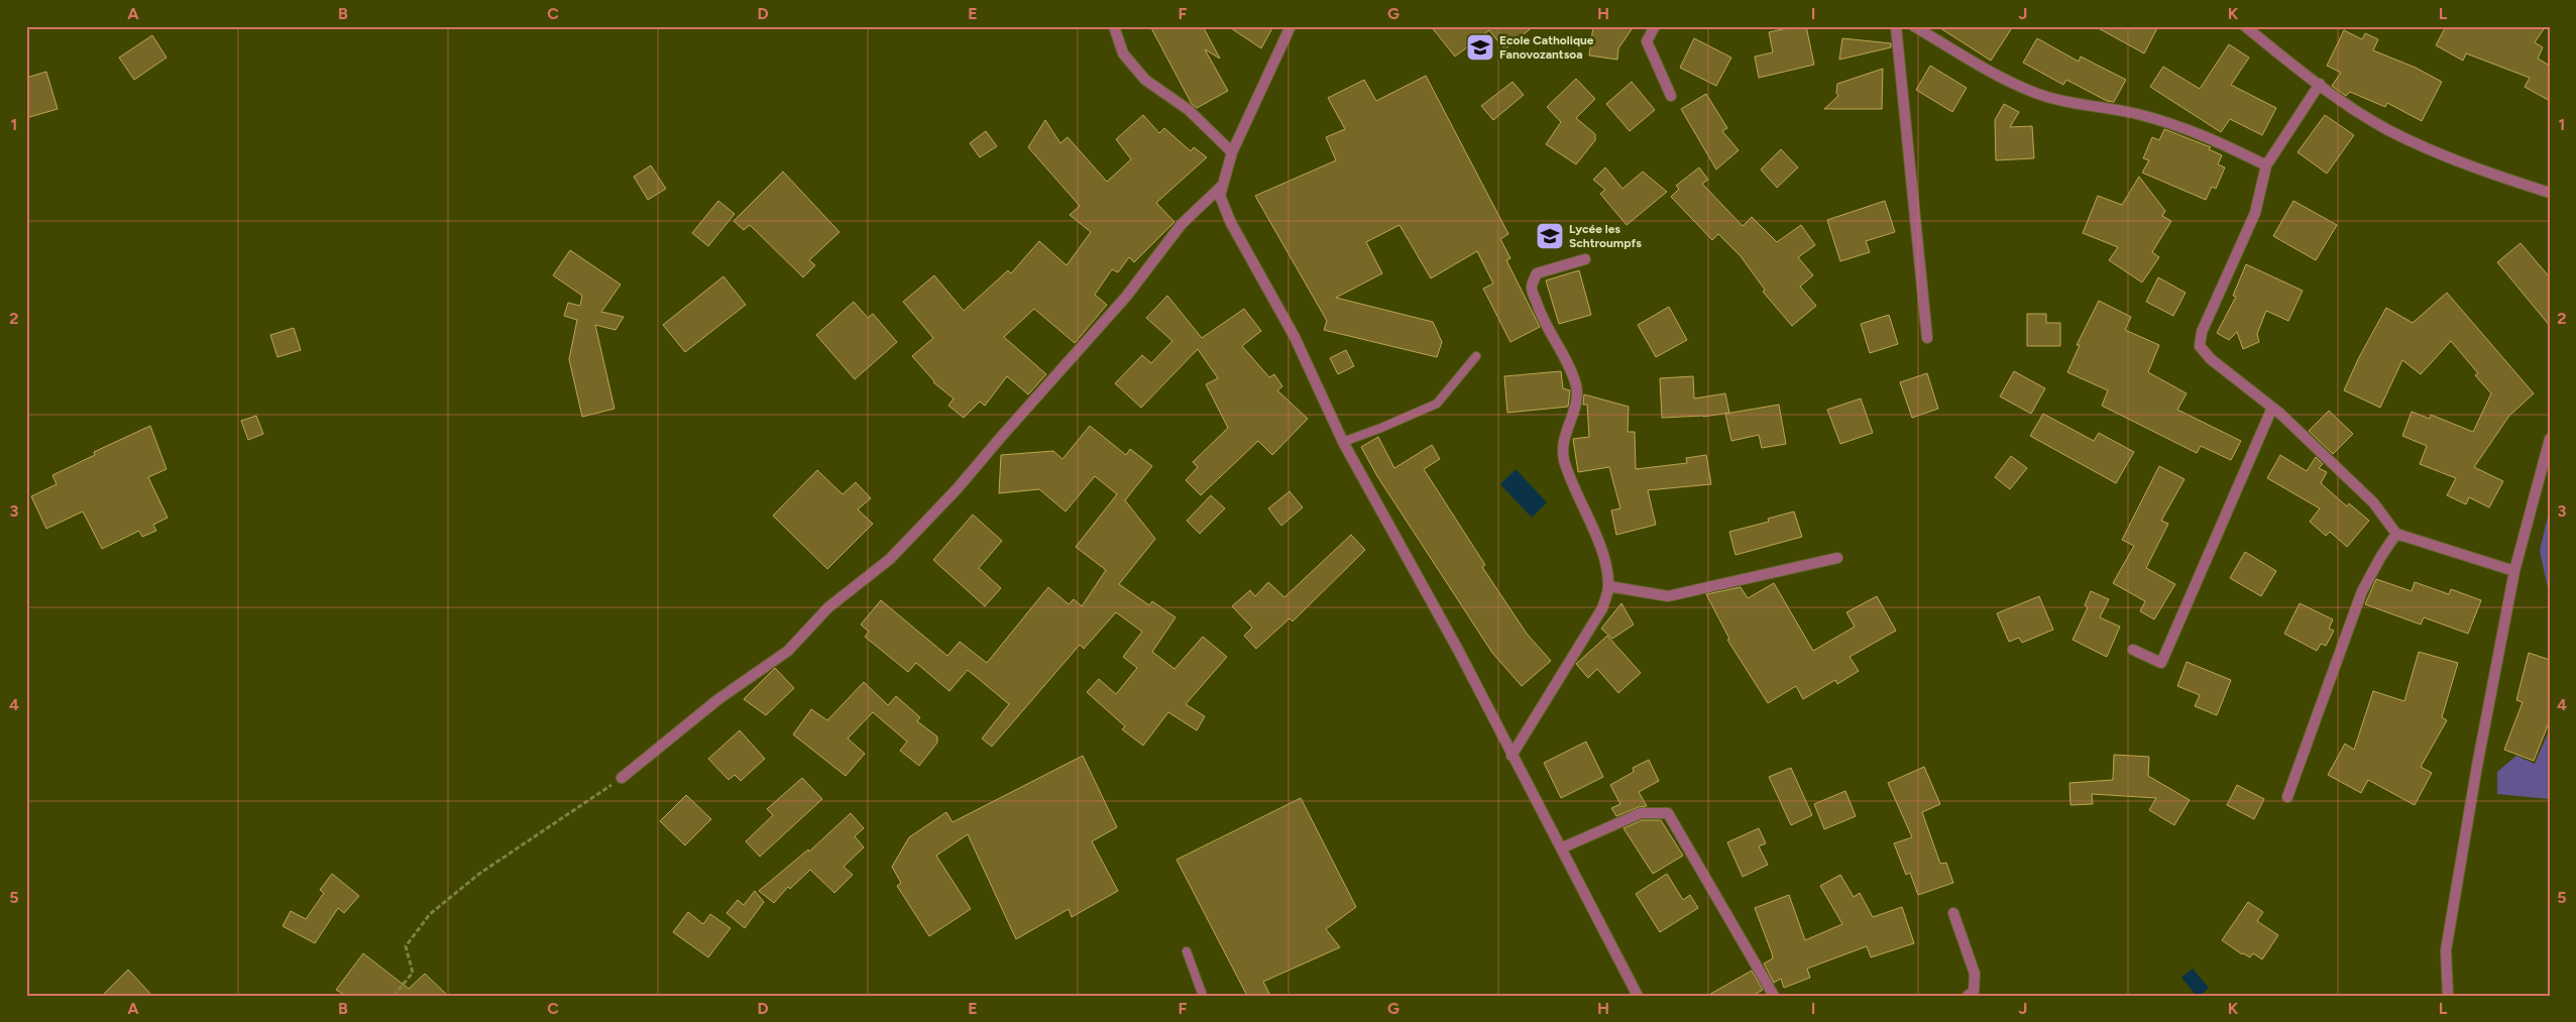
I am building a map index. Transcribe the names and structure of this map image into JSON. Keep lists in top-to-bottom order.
{
  "places": {
    "school or university": ["Ecole Catholique Fanovozantsoa", "Lycée les Schtroumpfs"]
  },
  "grid": {
    "columns": [
      "A",
      "B",
      "C",
      "D",
      "E",
      "F",
      "G",
      "H",
      "I",
      "J",
      "K",
      "L"
    ],
    "rows": [
      "1",
      "2",
      "3",
      "4",
      "5"
    ]
  }
}
